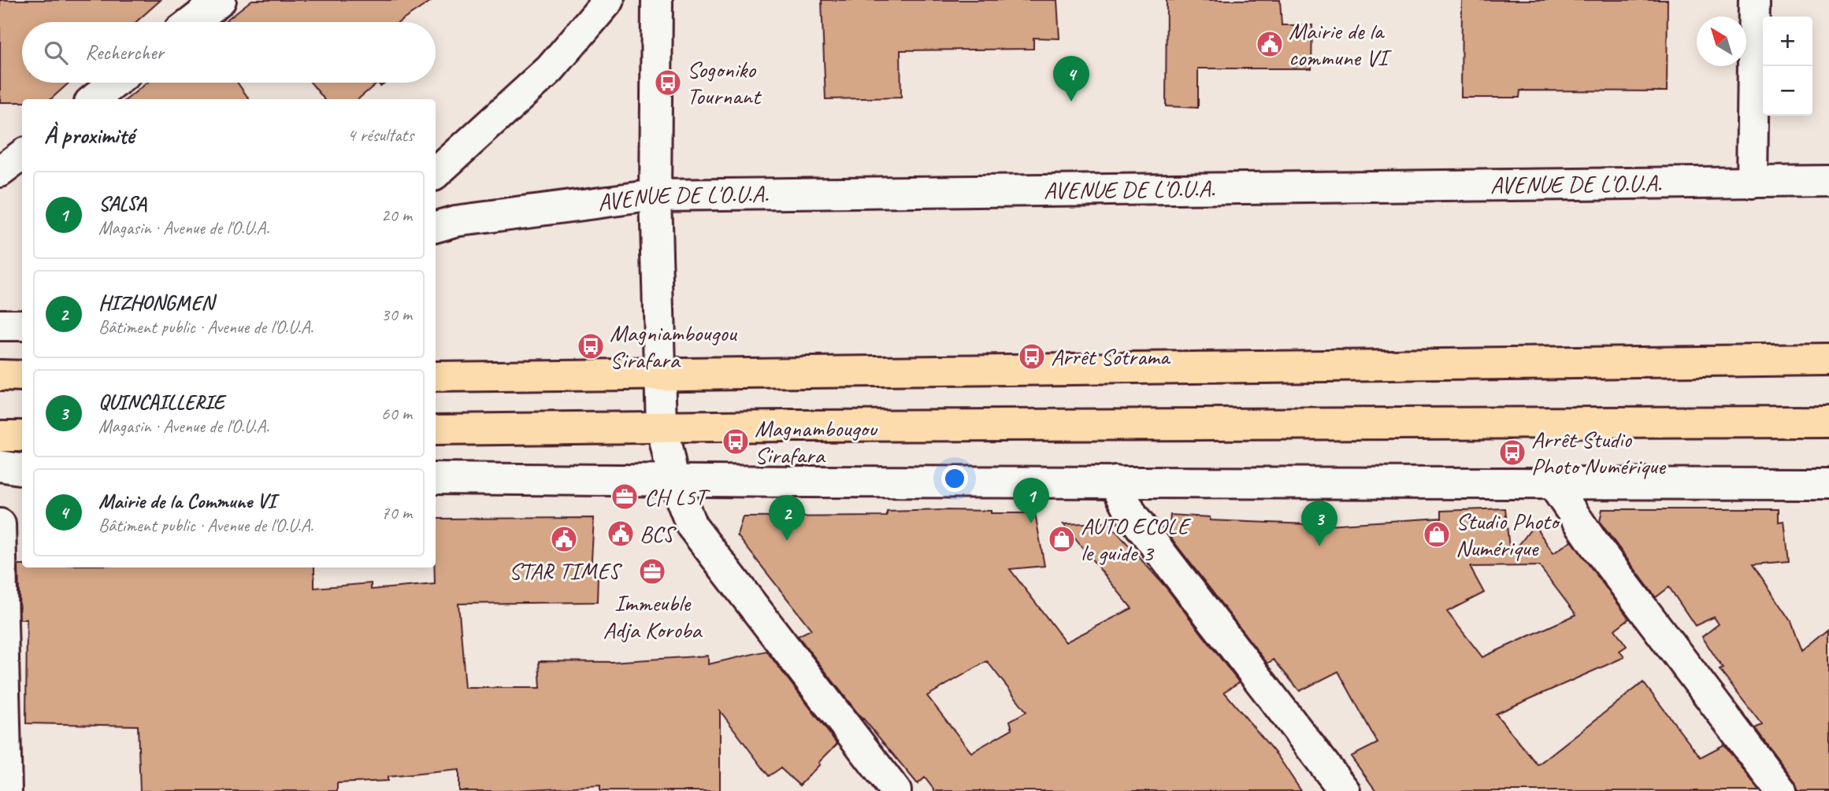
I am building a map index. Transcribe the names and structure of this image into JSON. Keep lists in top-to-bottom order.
{
  "streets": {
    "street": ["AVENUE DE L'O.U.A."]
  },
  "places": {
    "public building": ["Mairie de la commune VI", "BCS", "STAR TIMES"],
    "bus stop": [
      "Sogoniko Tournant",
      "Magniambougou Sirafara",
      "Arrêt Sotrama",
      "Magnambougou Sirafara",
      "Arrêt Studio Photo Numérique"
    ],
    "office": ["CH L5T", "Immeuble Adja Koroba"],
    "shop": ["Studio Photo Numérique", "AUTO ECOLE le guide 3"]
  },
  "north": "top left",
  "page": {
    "map_buttons": ["+", "−"],
    "search": "Rechercher",
    "pins": [
      "4",
      "1",
      "2",
      "3"
    ],
    "heading": ["À proximité", "4 résultats"],
    "list": [
      {
        "mark": "1",
        "name": "SALSA",
        "note": "Magasin · Avenue de l'O.U.A.",
        "value": "20 m"
      },
      {
        "mark": "2",
        "name": "HIZHONGMEN",
        "note": "Bâtiment public · Avenue de l'O.U.A.",
        "value": "30 m"
      },
      {
        "mark": "3",
        "name": "QUINCAILLERIE",
        "note": "Magasin · Avenue de l'O.U.A.",
        "value": "60 m"
      },
      {
        "mark": "4",
        "name": "Mairie de la Commune VI",
        "note": "Bâtiment public · Avenue de l'O.U.A.",
        "value": "70 m"
      }
    ]
  }
}
